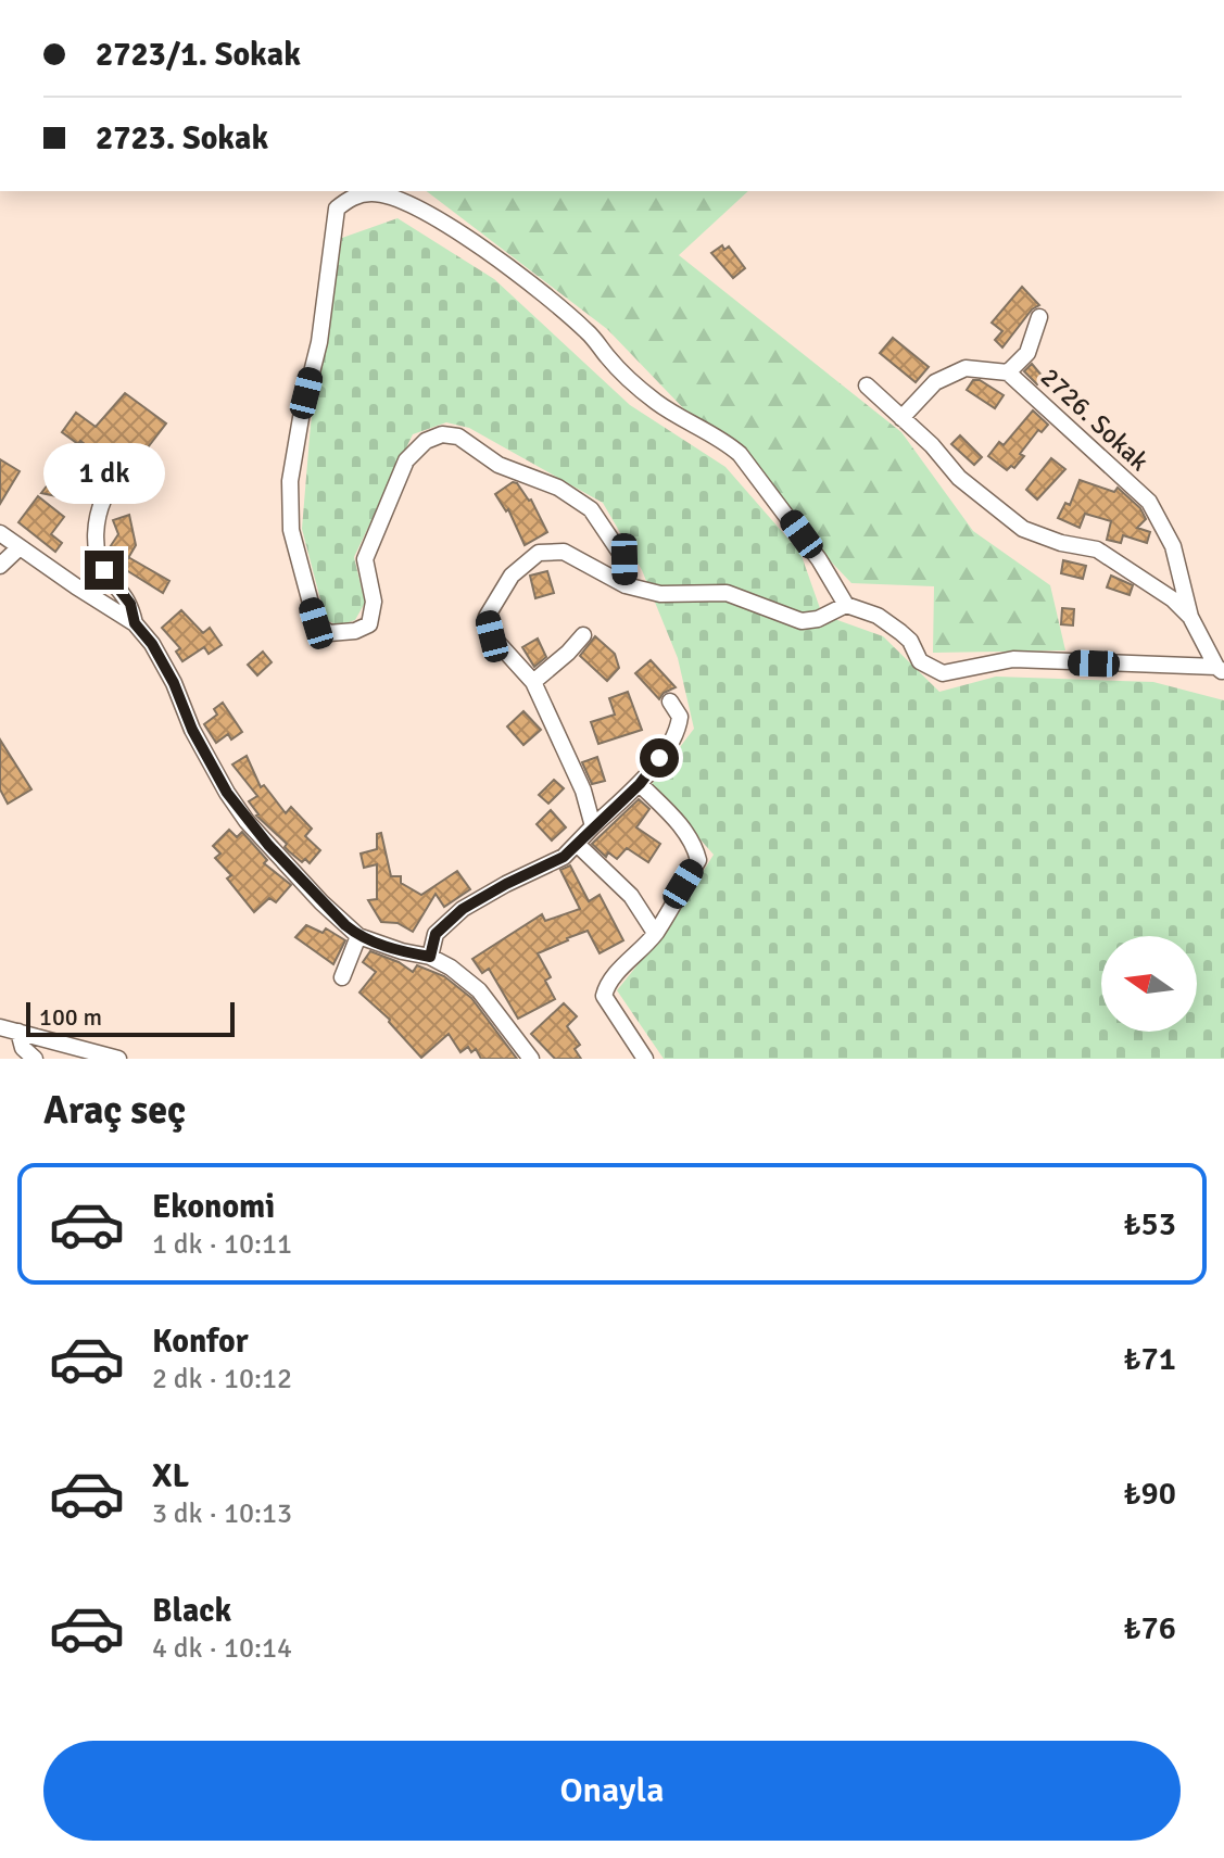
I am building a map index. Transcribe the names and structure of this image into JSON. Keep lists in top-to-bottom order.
{
  "streets": {
    "street": ["2726. Sokak"]
  },
  "scale_bar": "100 m",
  "north": "left",
  "page": {
    "banner": ["2723/1. Sokak", "2723. Sokak"],
    "bubble": "1 dk",
    "scale": "100 m",
    "heading": "Araç seç",
    "list": [
      {
        "name": "Ekonomi",
        "note": "1 dk · 10:11",
        "value": "₺53"
      },
      {
        "name": "Konfor",
        "note": "2 dk · 10:12",
        "value": "₺71"
      },
      {
        "name": "XL",
        "note": "3 dk · 10:13",
        "value": "₺90"
      },
      {
        "name": "Black",
        "note": "4 dk · 10:14",
        "value": "₺76"
      }
    ],
    "buttons": "Onayla"
  }
}
